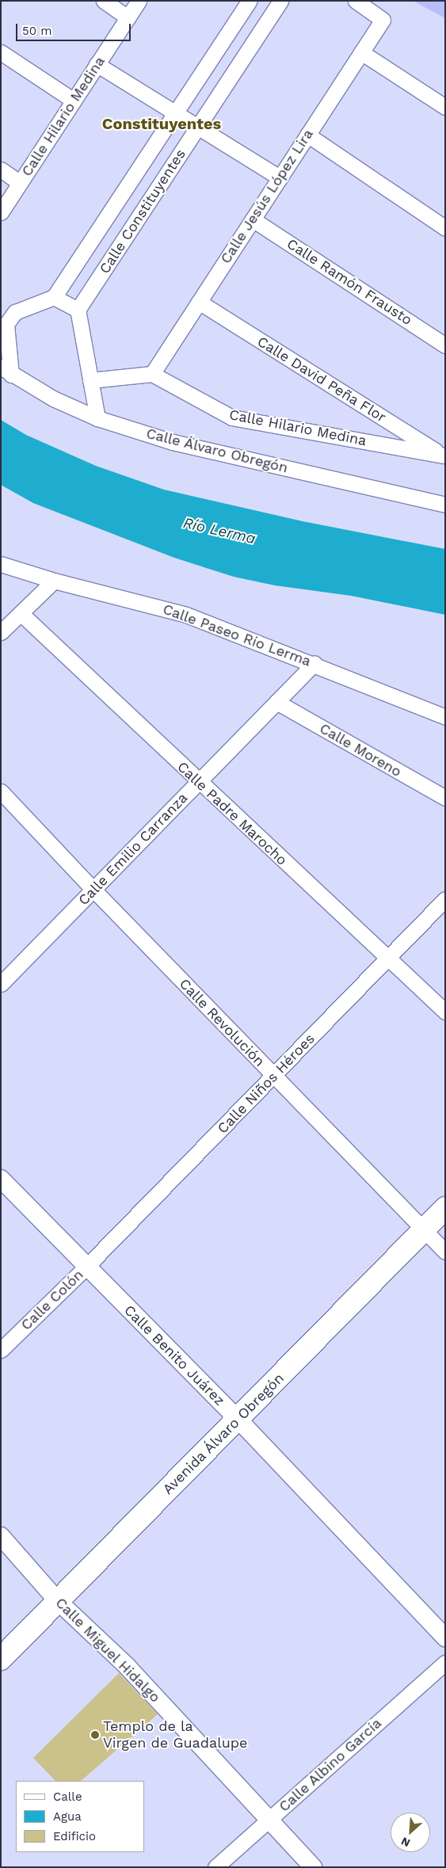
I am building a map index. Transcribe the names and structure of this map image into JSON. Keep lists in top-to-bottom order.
{
  "streets": {
    "main road": ["Avenida Álvaro Obregón"],
    "street": [
      "Calle Hilario Medina",
      "Calle Jesús López Lira",
      "Calle Constituyentes",
      "Calle Ramón Frausto",
      "Calle David Peña Flor",
      "Calle Álvaro Obregón",
      "Calle Paseo Río Lerma",
      "Calle Moreno",
      "Calle Padre Marocho",
      "Calle Emilio Carranza",
      "Calle Revolución",
      "Calle Niños Héroes",
      "Calle Colón",
      "Calle Benito Juárez",
      "Calle Miguel Hidalgo",
      "Calle Albino García"
    ]
  },
  "crossings": [
    ["Calle Hilario Medina", "Calle Jesús López Lira"],
    ["Calle Hilario Medina", "Calle David Peña Flor"],
    ["Calle Jesús López Lira", "Calle Ramón Frausto"],
    ["Calle Jesús López Lira", "Calle David Peña Flor"],
    ["Calle Paseo Río Lerma", "Calle Emilio Carranza"],
    ["Calle Moreno", "Calle Emilio Carranza"],
    ["Calle Padre Marocho", "Calle Emilio Carranza"],
    ["Calle Padre Marocho", "Calle Niños Héroes"],
    ["Calle Emilio Carranza", "Calle Revolución"],
    ["Calle Revolución", "Calle Niños Héroes"],
    ["Calle Revolución", "Avenida Álvaro Obregón"],
    ["Calle Niños Héroes", "Calle Colón"],
    ["Calle Niños Héroes", "Calle Benito Juárez"],
    ["Calle Colón", "Calle Benito Juárez"],
    ["Calle Benito Juárez", "Avenida Álvaro Obregón"],
    ["Avenida Álvaro Obregón", "Calle Miguel Hidalgo"],
    ["Calle Miguel Hidalgo", "Calle Albino García"]
  ],
  "districts": ["Constituyentes"],
  "water": ["Río Lerma"],
  "places": ["Templo de la Virgen de Guadalupe"],
  "legend": ["Calle", "Agua", "Edificio"],
  "scale_bar": "50 m",
  "north": "bottom left"
}
